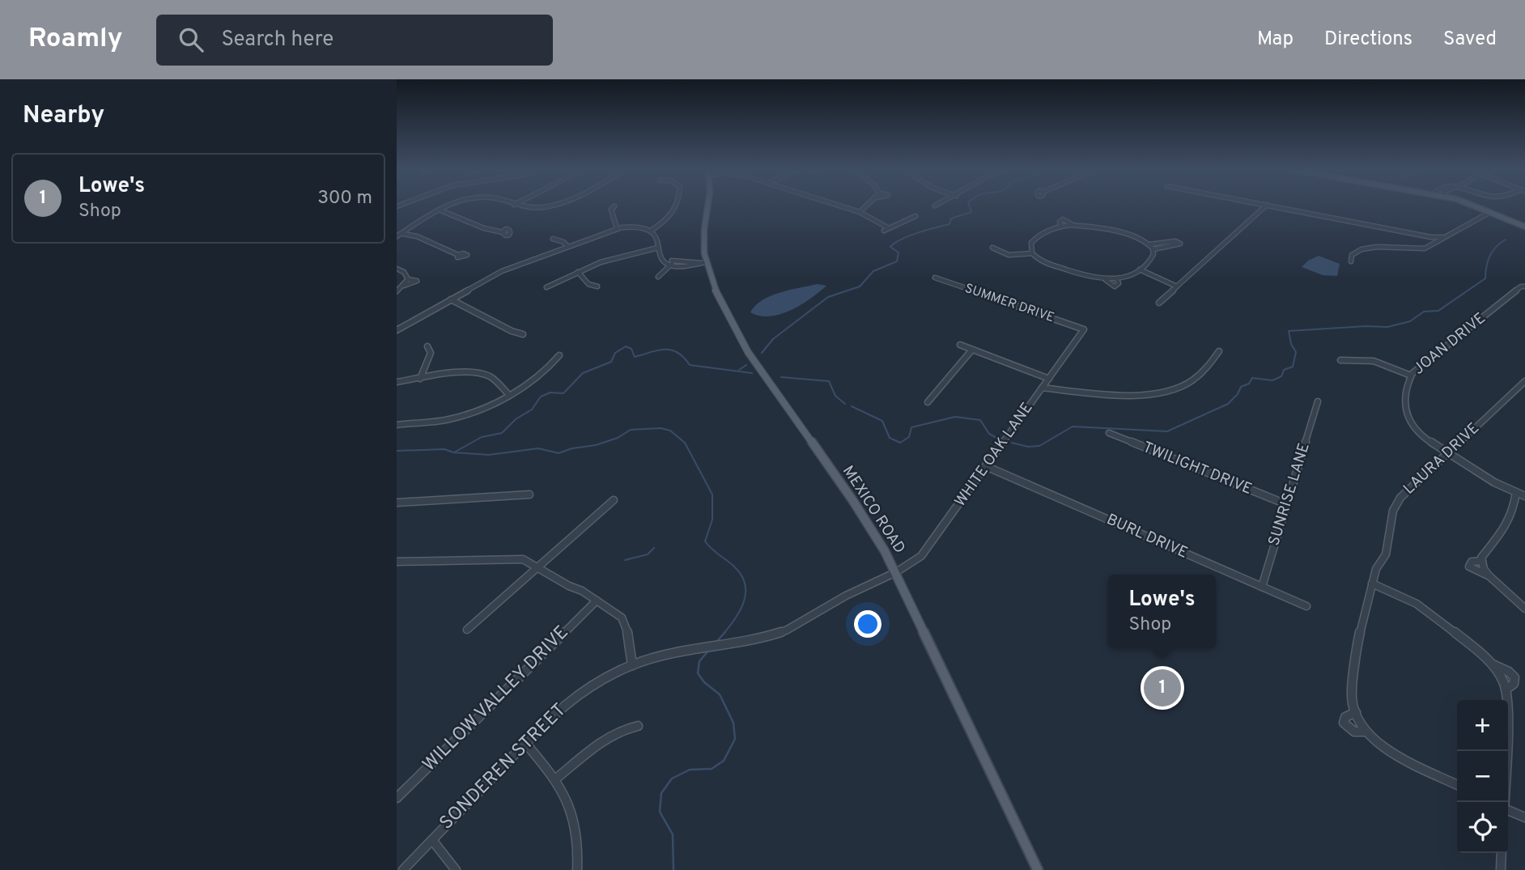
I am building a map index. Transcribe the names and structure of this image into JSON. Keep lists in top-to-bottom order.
{
  "streets": {
    "main road": ["MEXICO ROAD"],
    "street": [
      "SUMMER DRIVE",
      "JOAN DRIVE",
      "WHITE OAK LANE",
      "LAURA DRIVE",
      "TWILIGHT DRIVE",
      "SUNRISE LANE",
      "BURL DRIVE",
      "WILLOW VALLEY DRIVE",
      "SONDEREN STREET"
    ]
  },
  "crossings": [
    ["SUMMER DRIVE", "WHITE OAK LANE"],
    ["JOAN DRIVE", "LAURA DRIVE"],
    ["WHITE OAK LANE", "MEXICO ROAD"],
    ["WHITE OAK LANE", "BURL DRIVE"],
    ["WHITE OAK LANE", "SONDEREN STREET"],
    ["TWILIGHT DRIVE", "SUNRISE LANE"],
    ["SUNRISE LANE", "BURL DRIVE"],
    ["MEXICO ROAD", "SONDEREN STREET"]
  ],
  "page": {
    "header": "Roamly",
    "search": "Search here",
    "nav": ["Map", "Directions", "Saved"],
    "heading": "Nearby",
    "list": [
      {
        "mark": "1",
        "name": "Lowe's",
        "note": "Shop",
        "value": "300 m"
      }
    ],
    "popup": ["Lowe's", "Shop"],
    "pins": "1",
    "map_buttons": ["+", "−"]
  }
}
